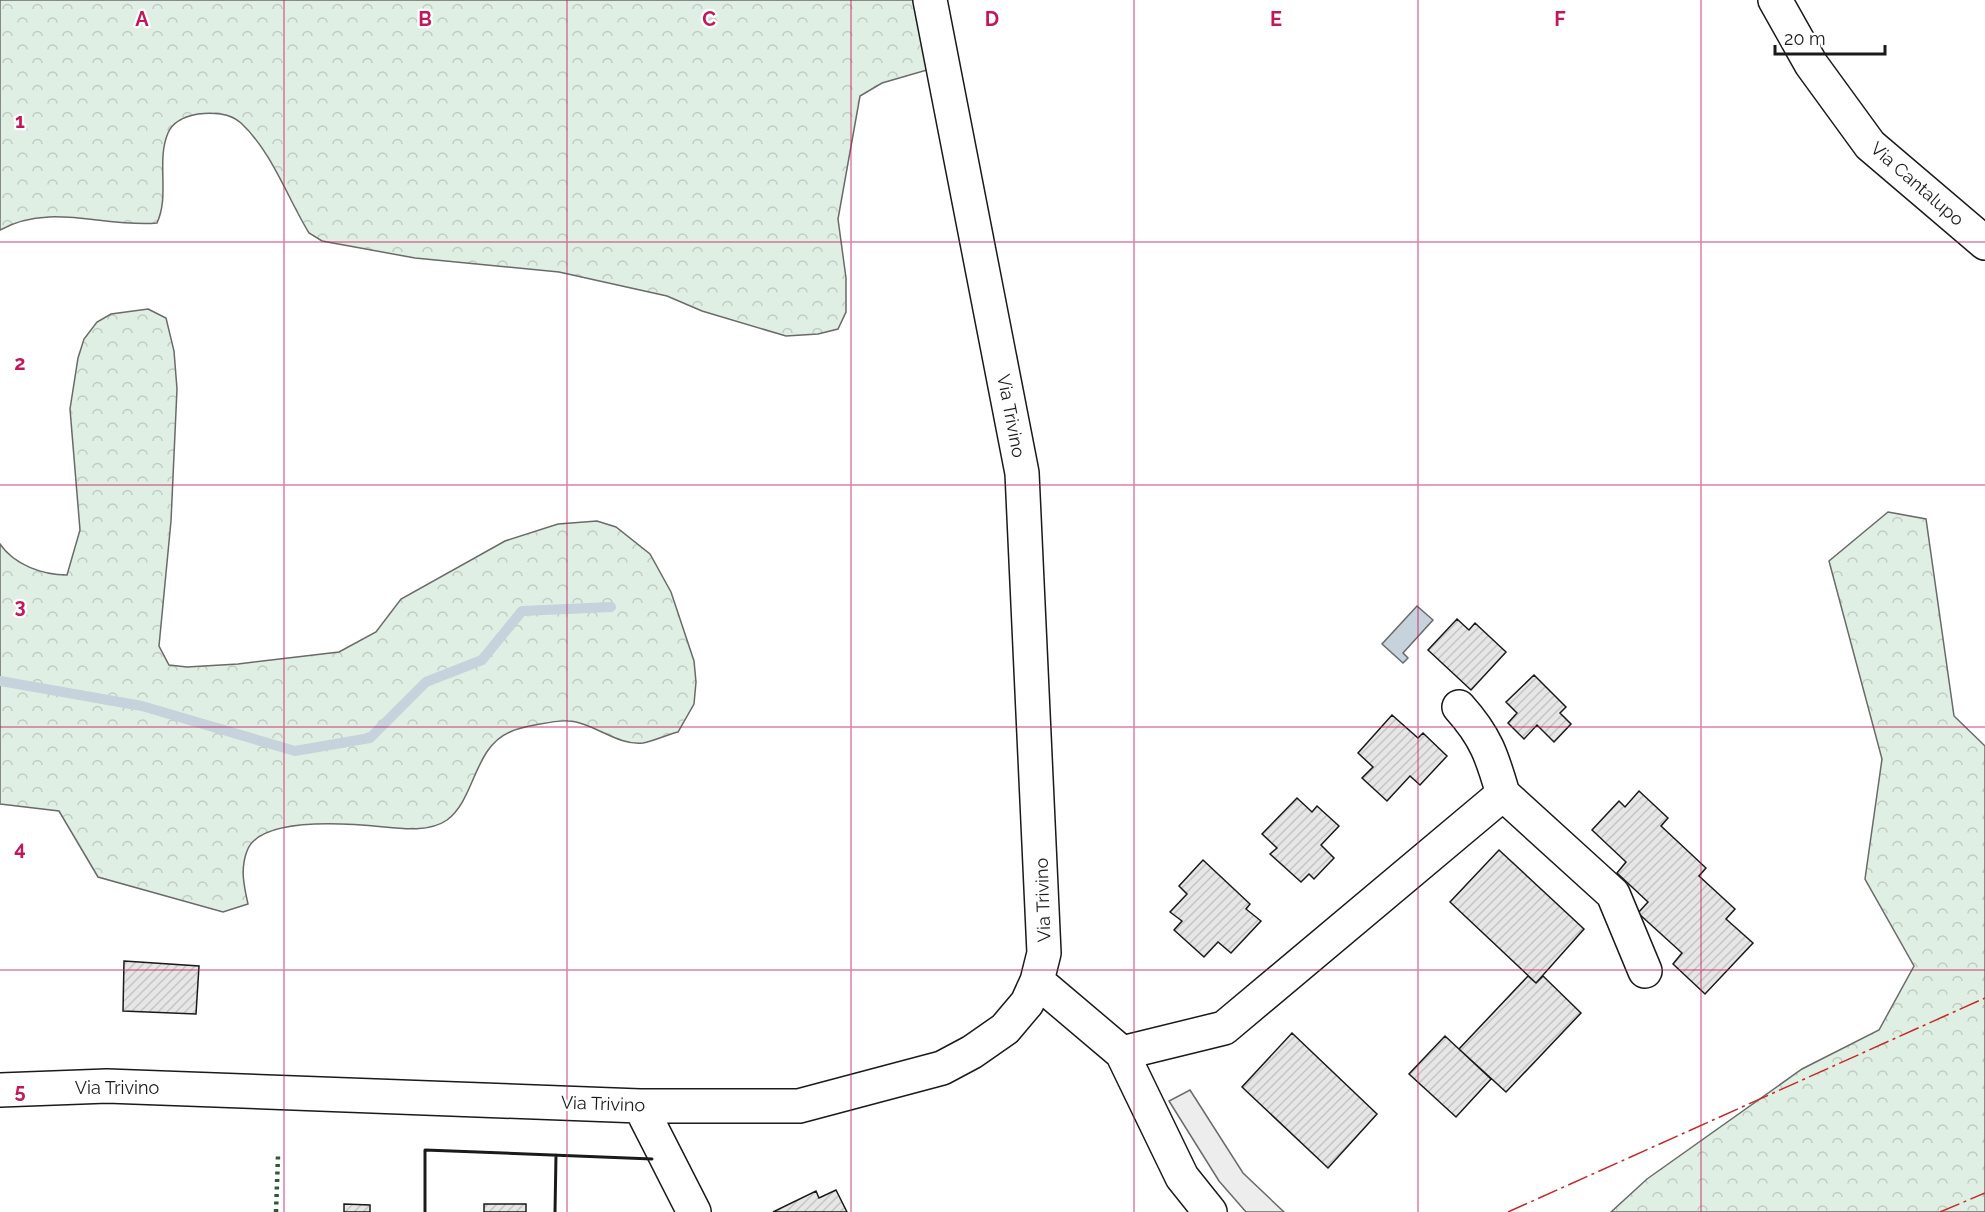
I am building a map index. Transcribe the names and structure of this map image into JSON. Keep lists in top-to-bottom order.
{
  "streets": {
    "street": ["Via Cantalupo", "Via Trivino"]
  },
  "scale_bar": "20 m",
  "grid": {
    "columns": [
      "A",
      "B",
      "C",
      "D",
      "E",
      "F"
    ],
    "rows": [
      "1",
      "2",
      "3",
      "4",
      "5"
    ]
  }
}
